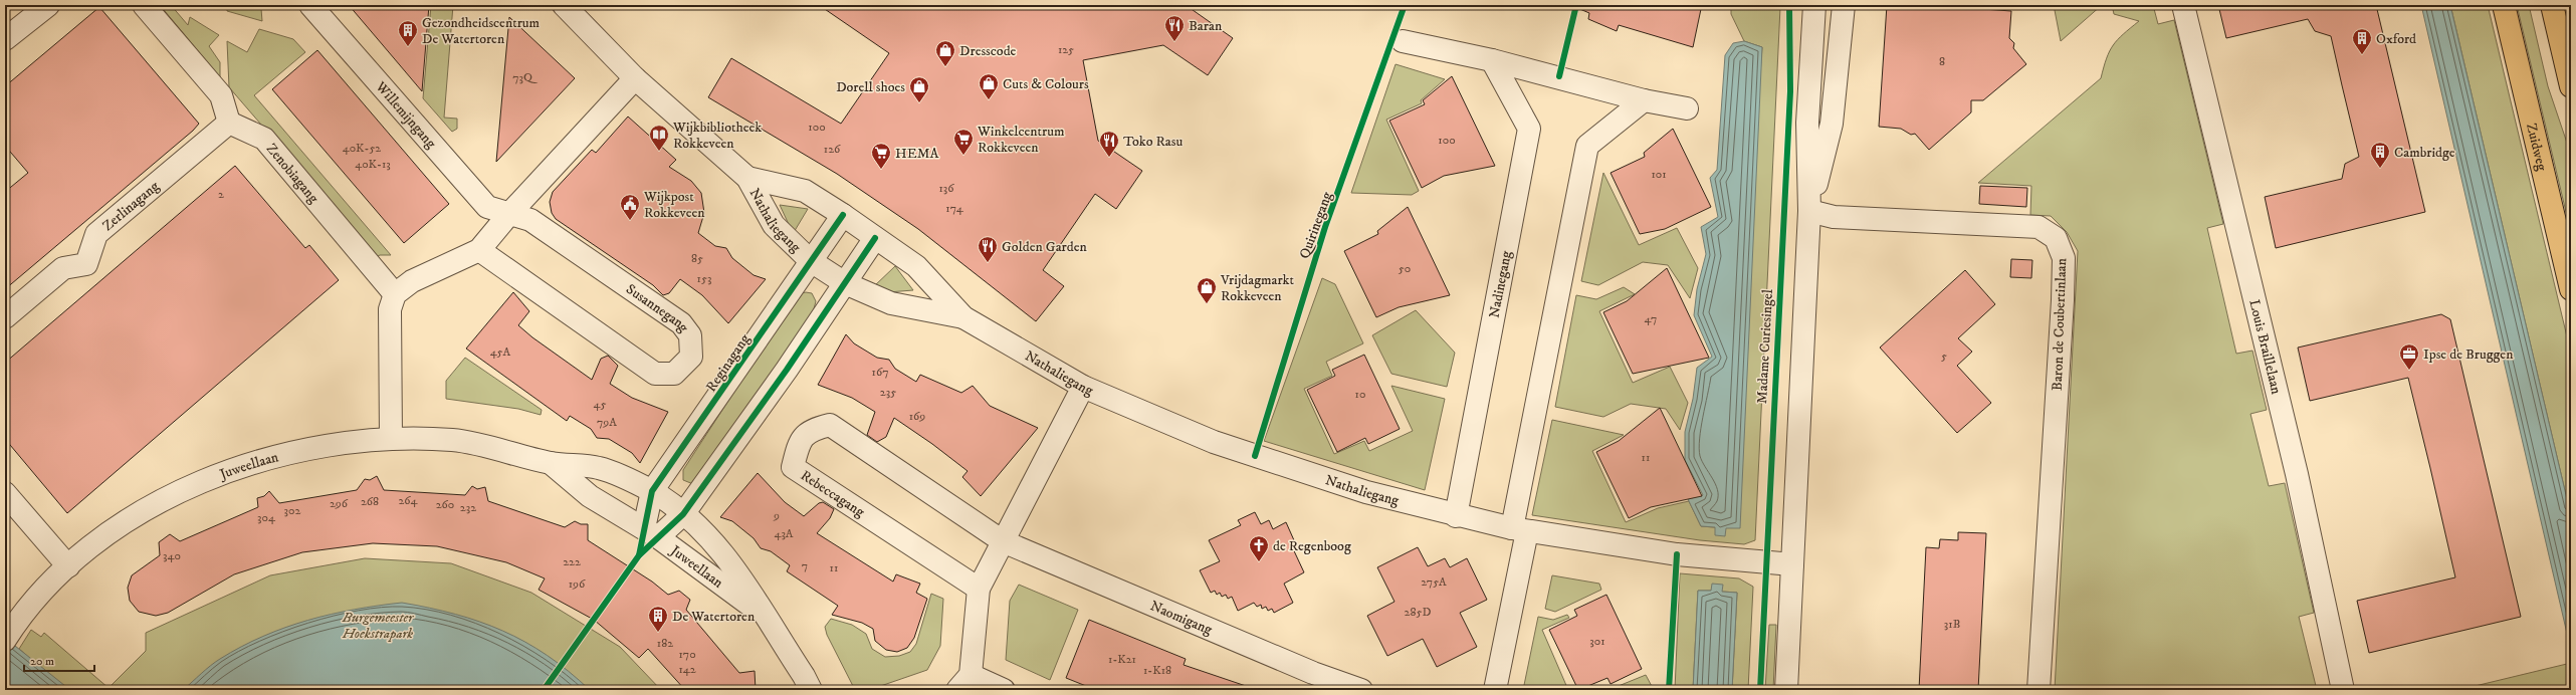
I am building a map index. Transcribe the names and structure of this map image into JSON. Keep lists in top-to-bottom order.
{
  "streets": {
    "main road": ["Zuidweg"],
    "street": [
      "Willemijngang",
      "Zenobiagang",
      "Zerlinagang",
      "Nathaliegang",
      "Nadinegang",
      "Susannegang",
      "Baron de Coubertinlaan",
      "Louis Braillelaan",
      "Reginagang",
      "Juweellaan",
      "Rebeccagang",
      "Naomigang"
    ],
    "cycle path": ["Quirinegang", "Madame Curiesingel"]
  },
  "crossings": [
    ["Willemijngang", "Susannegang"],
    ["Zenobiagang", "Zerlinagang"],
    ["Nathaliegang", "Nadinegang"],
    ["Nathaliegang", "Reginagang"],
    ["Reginagang", "Juweellaan"],
    ["Rebeccagang", "Naomigang"]
  ],
  "parks": ["Burgemeester Hoekstrapark"],
  "places": {
    "restaurant": ["Baran", "Toko Rasu", "Golden Garden"],
    "building": [
      "Gezondheidscentrum De Watertoren",
      "Oxford",
      "Cambridge",
      "De Watertoren"
    ],
    "shop": [
      "Dresscode",
      "Cuts & Colours",
      "Dorell shoes",
      "Vrijdagmarkt Rokkeveen"
    ],
    "library": ["Wijkbibliotheek Rokkeveen"],
    "supermarket": ["Winkelcentrum Rokkeveen", "HEMA"],
    "public building": ["Wijkpost Rokkeveen"],
    "office": ["Ipse de Bruggen"],
    "church": ["de Regenboog"]
  },
  "house_numbers": [
    "125",
    "8",
    "73Q",
    "100",
    "100",
    "40K-52",
    "126",
    "40K-13",
    "101",
    "136",
    "2",
    "174",
    "85",
    "50",
    "153",
    "47",
    "45A",
    "5",
    "167",
    "235",
    "10",
    "45",
    "169",
    "79A",
    "11",
    "264",
    "268",
    "296",
    "260",
    "232",
    "302",
    "9",
    "304",
    "43A",
    "340",
    "222",
    "7",
    "11",
    "275A",
    "196",
    "285D",
    "31B",
    "301",
    "182",
    "170",
    "1-K21",
    "142",
    "1-K18"
  ],
  "scale_bar": "20 m"
}
